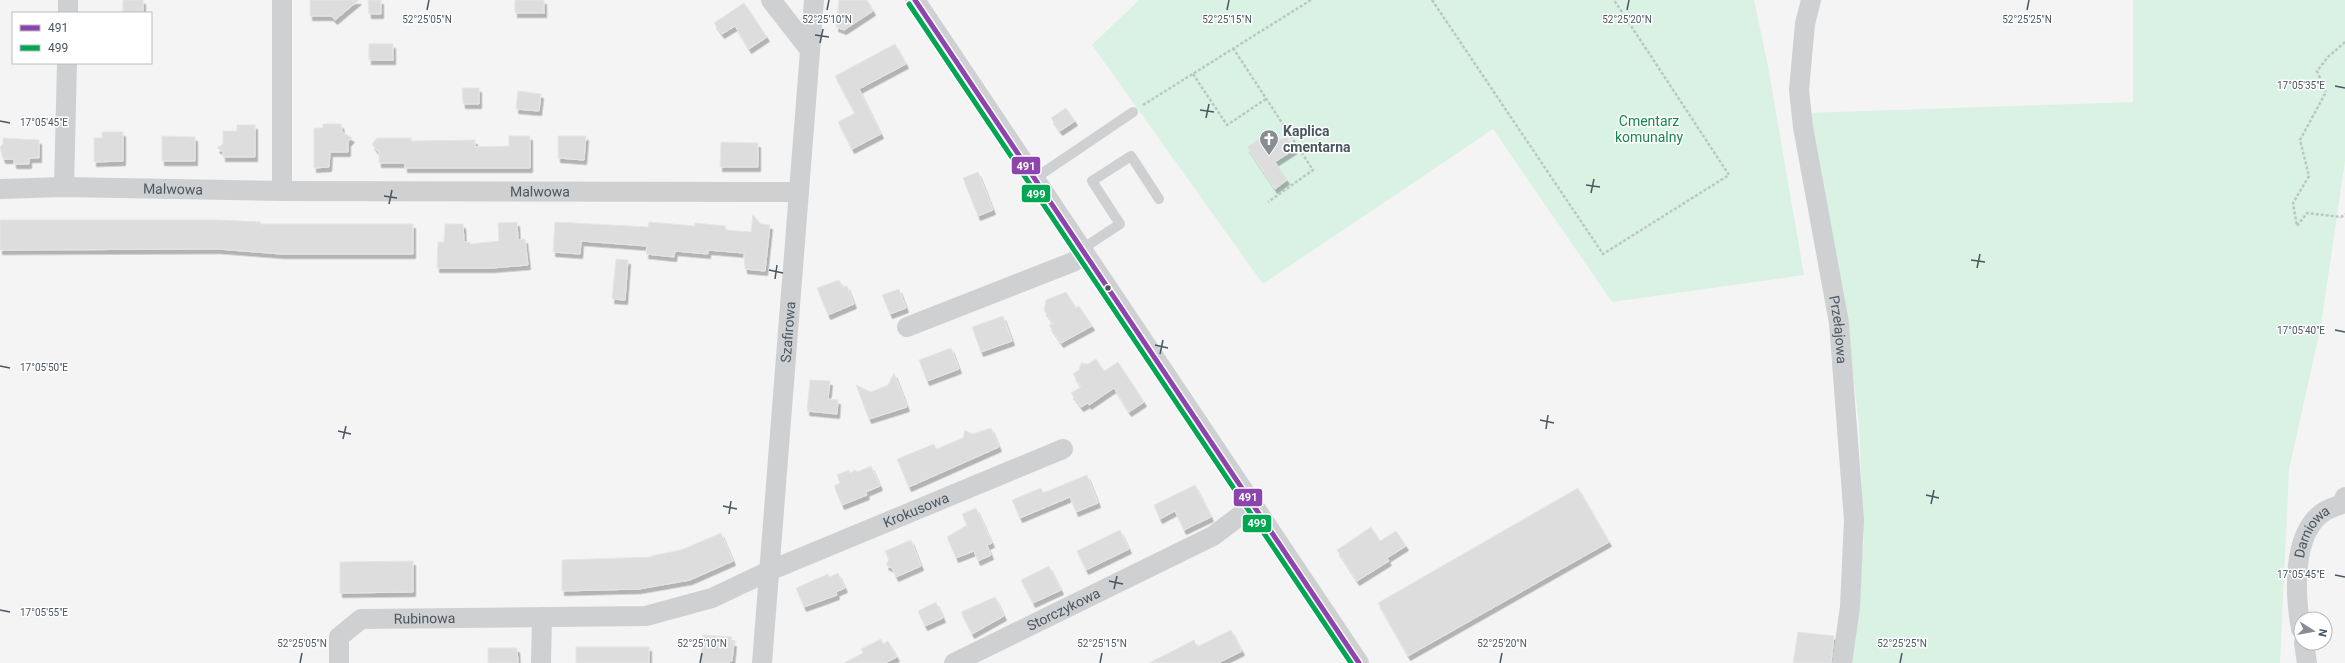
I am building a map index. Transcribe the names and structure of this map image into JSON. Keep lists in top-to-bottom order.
{
  "streets": {
    "street": [
      "Malwowa",
      "Przełajowa",
      "Szafirowa",
      "Krokusowa",
      "Darniowa",
      "Storczykowa",
      "Rubinowa"
    ]
  },
  "crossings": [
    ["Malwowa", "Szafirowa"],
    ["Szafirowa", "Krokusowa"],
    ["Szafirowa", "Rubinowa"],
    ["Krokusowa", "Rubinowa"]
  ],
  "parks": ["Cmentarz komunalny"],
  "places": {
    "church": ["Kaplica cmentarna"]
  },
  "lines": ["transit line 491", "transit line 499"],
  "legend": ["491", "499"],
  "north": "right",
  "coordinates": [
    "52°25'05\"N",
    "52°25'10\"N",
    "52°25'15\"N",
    "52°25'20\"N",
    "52°25'25\"N",
    "17°05'35\"E",
    "17°05'45\"E",
    "17°05'40\"E",
    "17°05'50\"E",
    "17°05'55\"E"
  ]
}
